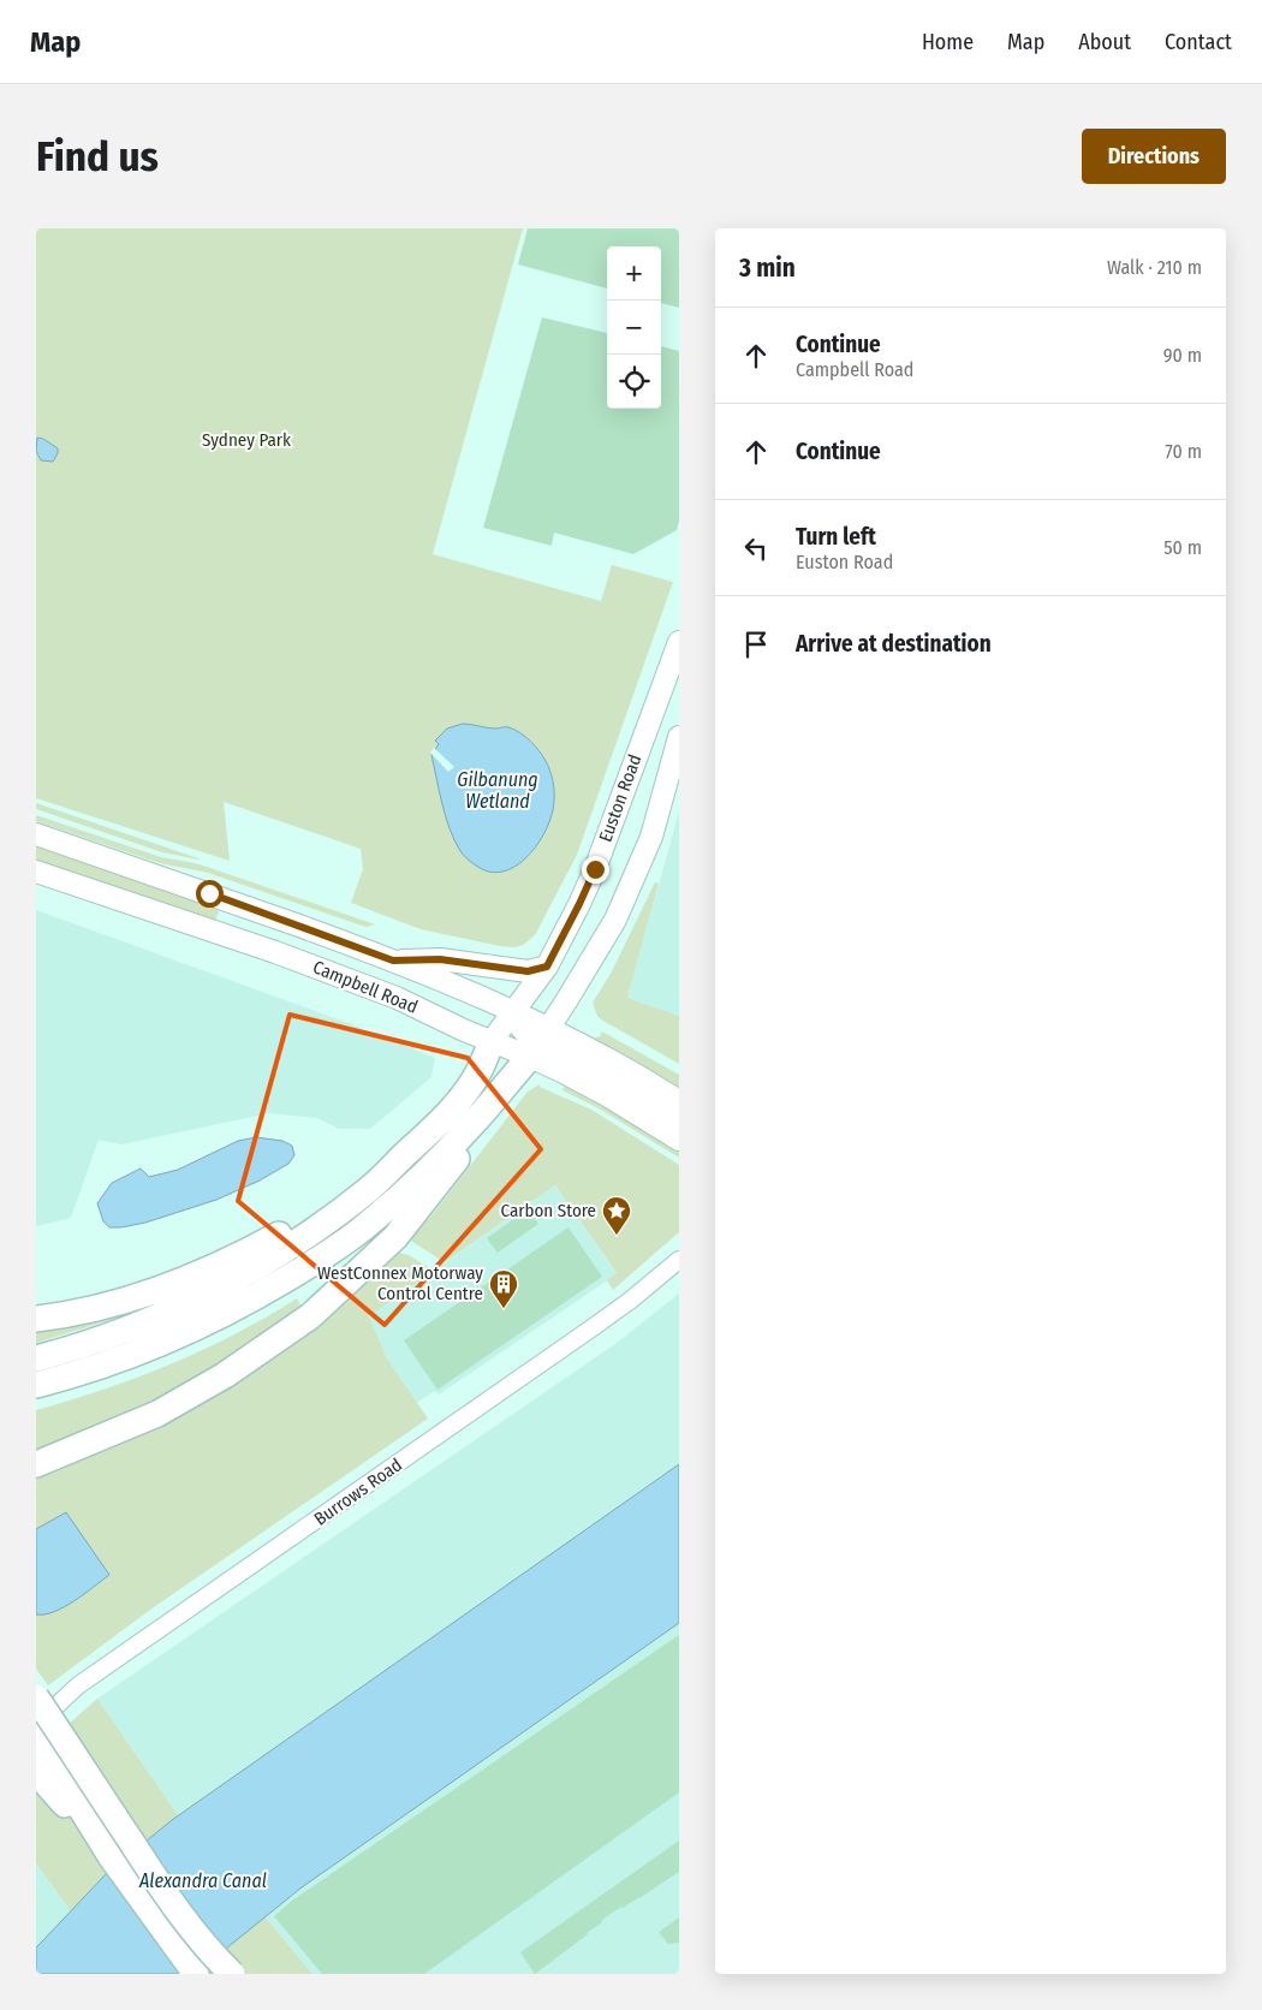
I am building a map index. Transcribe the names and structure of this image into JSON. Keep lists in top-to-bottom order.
{
  "streets": {
    "main road": ["Euston Road", "Campbell Road"],
    "street": ["Burrows Road"]
  },
  "crossings": [
    ["Euston Road", "Campbell Road"]
  ],
  "water": ["Gilbanung Wetland", "Alexandra Canal"],
  "parks": ["Sydney Park"],
  "places": {
    "place": ["Carbon Store"],
    "building": ["WestConnex Motorway Control Centre"]
  },
  "page": {
    "header": "Map",
    "nav": [
      "Home",
      "Map",
      "About",
      "Contact"
    ],
    "buttons": "Directions",
    "title": "Find us",
    "heading": ["3 min", "Walk · 210 m"],
    "map_buttons": ["+", "−"],
    "list": [
      ["Continue", "Campbell Road", "90 m"],
      ["Continue", "70 m"],
      ["Turn left", "Euston Road", "50 m"],
      "Arrive at destination"
    ]
  }
}
